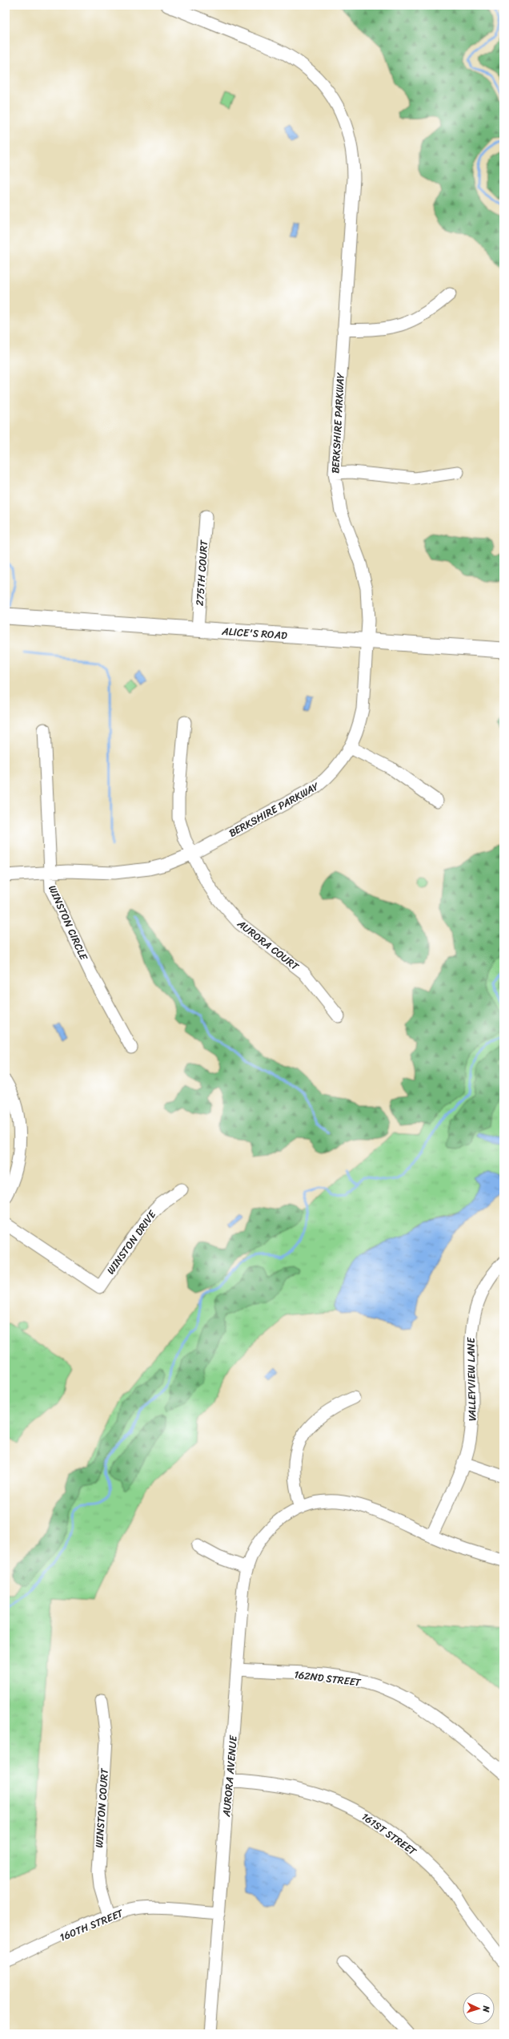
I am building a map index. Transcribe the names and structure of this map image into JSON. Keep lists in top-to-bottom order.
{
  "streets": {
    "main road": ["ALICE'S ROAD"],
    "street": [
      "BERKSHIRE PARKWAY",
      "275TH COURT",
      "WINSTON CIRCLE",
      "AURORA COURT",
      "WINSTON DRIVE",
      "VALLEYVIEW LANE",
      "162ND STREET",
      "AURORA AVENUE",
      "WINSTON COURT",
      "161ST STREET",
      "160TH STREET"
    ]
  },
  "crossings": [
    ["BERKSHIRE PARKWAY", "ALICE'S ROAD"],
    ["BERKSHIRE PARKWAY", "WINSTON CIRCLE"],
    ["BERKSHIRE PARKWAY", "AURORA COURT"],
    ["275TH COURT", "ALICE'S ROAD"],
    ["VALLEYVIEW LANE", "AURORA AVENUE"],
    ["162ND STREET", "AURORA AVENUE"],
    ["AURORA AVENUE", "161ST STREET"],
    ["AURORA AVENUE", "160TH STREET"],
    ["WINSTON COURT", "160TH STREET"]
  ],
  "north": "right"
}
